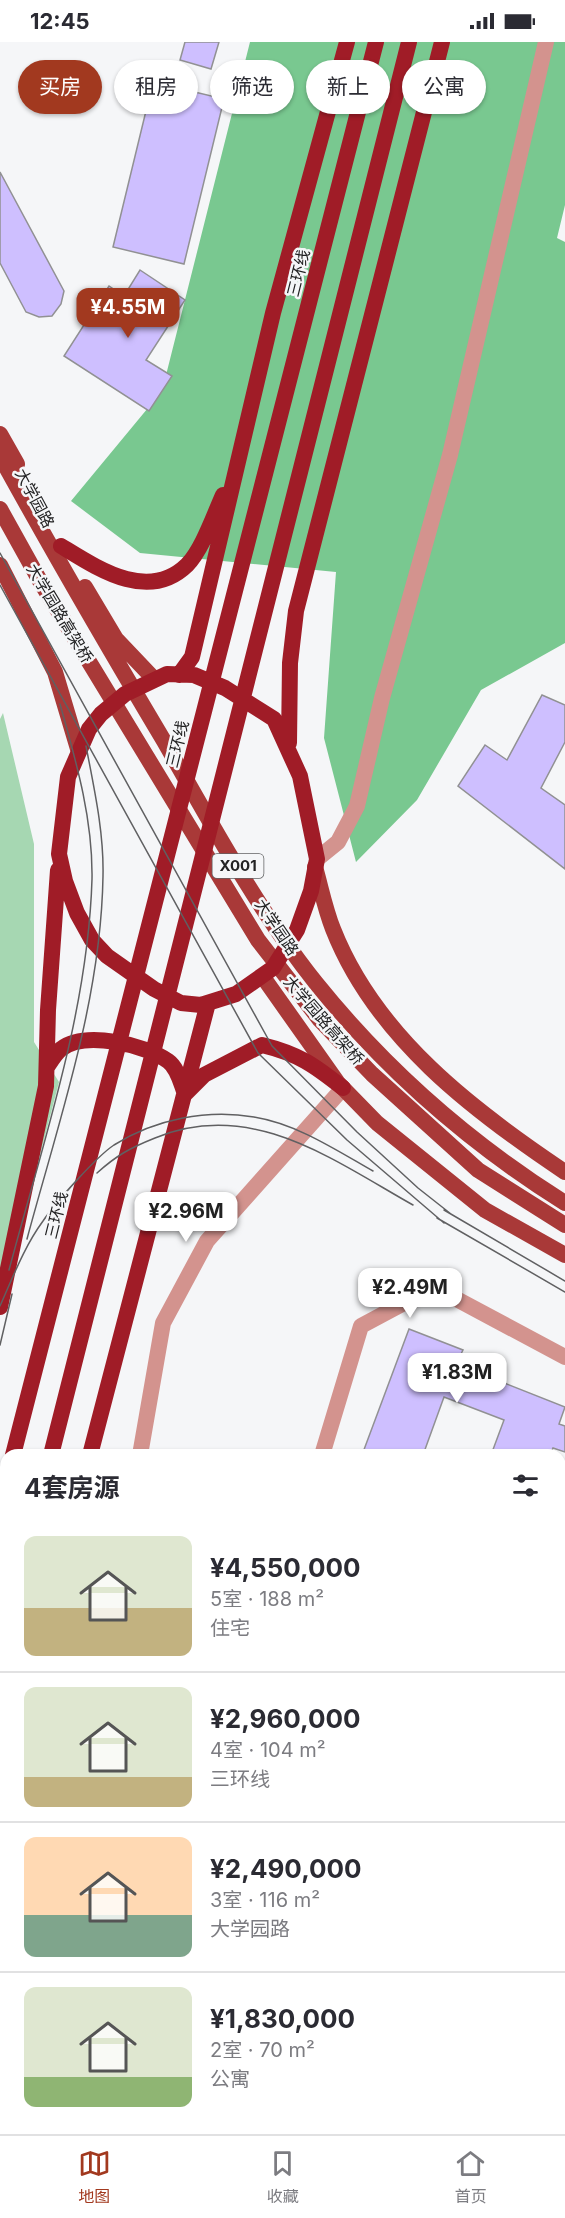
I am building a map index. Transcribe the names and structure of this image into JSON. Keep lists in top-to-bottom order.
{
  "streets": {
    "highway": ["三环线"],
    "main road": ["大学园路", "大学园路高架桥", "X001"]
  },
  "page": {
    "status": "12:45",
    "chip": [
      "买房",
      "租房",
      "筛选",
      "新上",
      "公寓"
    ],
    "price": [
      "¥4.55M",
      "¥2.96M",
      "¥2.49M",
      "¥1.83M"
    ],
    "heading": "4套房源",
    "list": [
      {
        "name": "¥4,550,000",
        "note": "5室 · 188 m² · 住宅"
      },
      {
        "name": "¥2,960,000",
        "note": "4室 · 104 m² · 三环线"
      },
      {
        "name": "¥2,490,000",
        "note": "3室 · 116 m² · 大学园路"
      },
      {
        "name": "¥1,830,000",
        "note": "2室 · 70 m² · 公寓"
      }
    ],
    "tabs": ["地图", "收藏", "首页"]
  }
}
